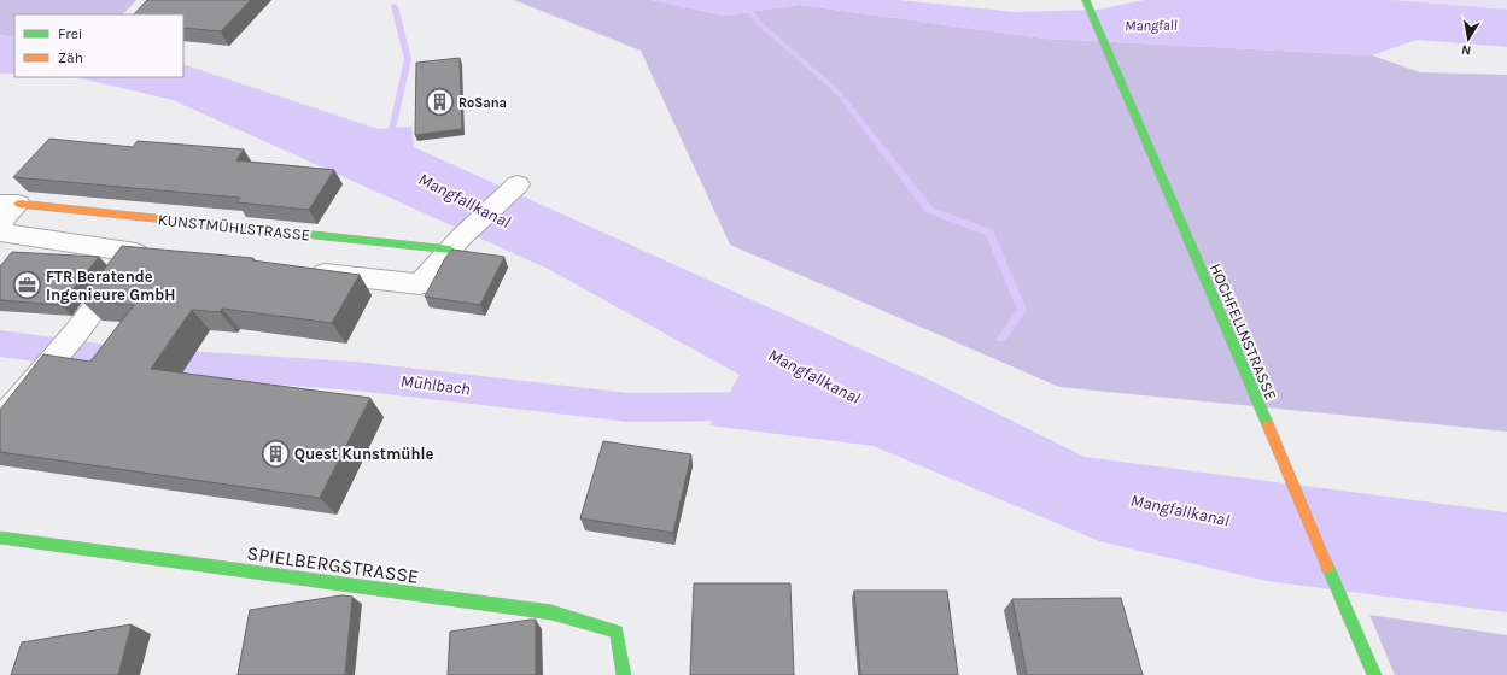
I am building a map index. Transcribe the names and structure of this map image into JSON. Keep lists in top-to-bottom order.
{
  "streets": {
    "street": ["KUNSTMÜHLSTRASSE", "HOCHFELLNSTRASSE", "SPIELBERGSTRASSE"]
  },
  "water": ["Mangfall", "Mangfallkanal", "Mühlbach"],
  "places": {
    "building": ["RoSana", "Quest Kunstmühle"],
    "office": ["FTR Beratende Ingenieure GmbH"]
  },
  "legend": ["Frei", "Zäh"],
  "north": "bottom"
}
